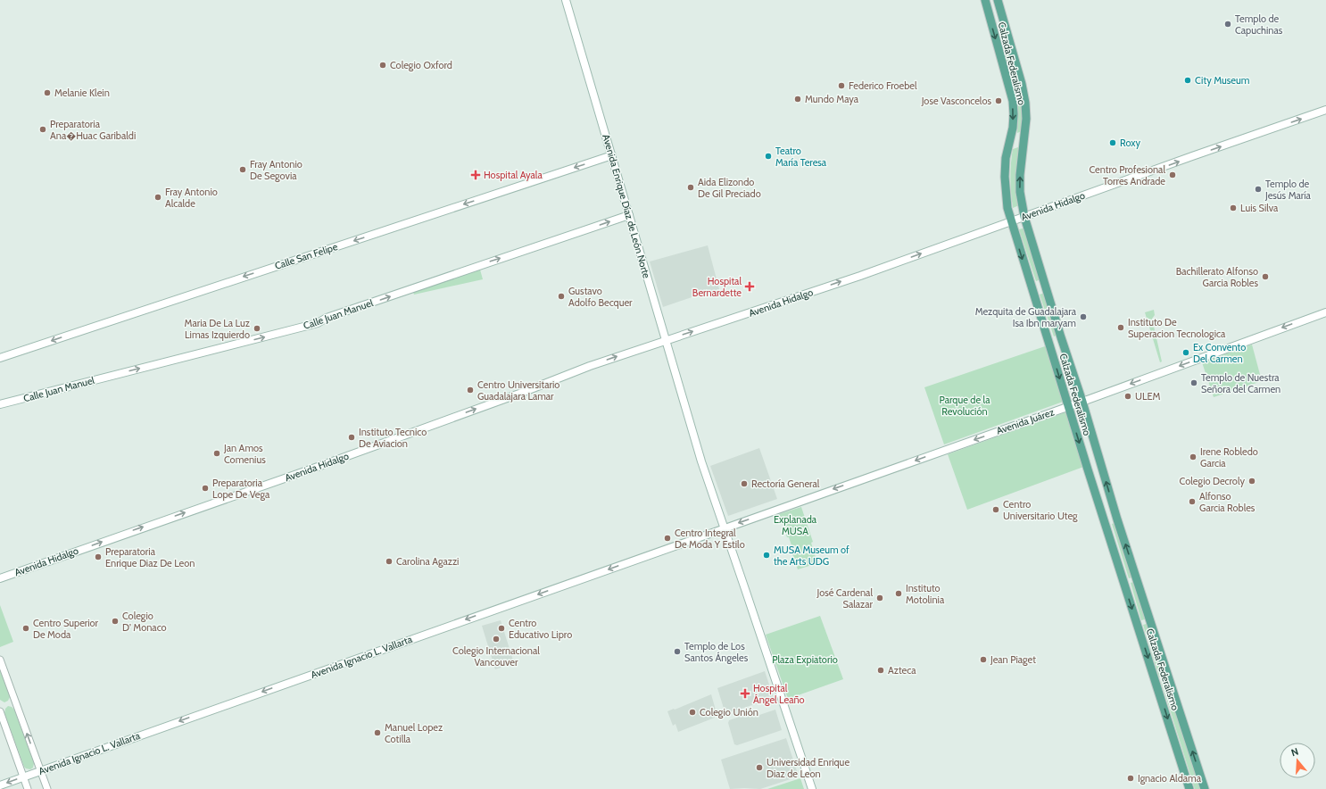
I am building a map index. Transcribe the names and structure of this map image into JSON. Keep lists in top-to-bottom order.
{
  "streets": {
    "main road": [
      "Calzada Federalismo",
      "Avenida Enrique Díaz de León Norte",
      "Avenida Hidalgo",
      "Calle San Felipe",
      "Calle Juan Manuel",
      "Avenida Juárez",
      "Avenida Ignacio L. Vallarta"
    ]
  },
  "crossings": [
    ["Calzada Federalismo", "Avenida Hidalgo"],
    ["Calzada Federalismo", "Avenida Juárez"],
    ["Avenida Enrique Díaz de León Norte", "Avenida Hidalgo"],
    ["Avenida Enrique Díaz de León Norte", "Calle San Felipe"],
    ["Avenida Enrique Díaz de León Norte", "Calle Juan Manuel"],
    ["Avenida Enrique Díaz de León Norte", "Avenida Juárez"],
    ["Avenida Enrique Díaz de León Norte", "Avenida Ignacio L. Vallarta"],
    ["Avenida Juárez", "Avenida Ignacio L. Vallarta"]
  ],
  "one_way": [
    "Avenida Hidalgo",
    "Calle San Felipe",
    "Calle Juan Manuel",
    "Avenida Juárez",
    "Avenida Ignacio L. Vallarta"
  ],
  "parks": ["Parque de la Revolución", "Explanada MUSA", "Plaza Expiatorio"],
  "places": {
    "other": [
      "Templo de Capuchinas",
      "Colegio Oxford",
      "City Museum",
      "Federico Froebel",
      "Melanie Klein",
      "Mundo Maya",
      "Jose Vasconcelos",
      "Preparatoria Ana�Huac Garibaldi",
      "Roxy",
      "Teatro María Teresa",
      "Fray Antonio De Segovia",
      "Centro Profesional Torres Andrade",
      "Aida Elizondo De Gil Preciado",
      "Templo de Jesús María",
      "Fray Antonio Alcalde",
      "Luis Silva",
      "Bachillerato Alfonso Garcia Robles",
      "Gustavo Adolfo Becquer",
      "Mezquita de Guadalajara Isa Ibn maryam",
      "Instituto De Superacion Tecnologica",
      "Maria De La Luz Limas Izquierdo",
      "Ex Convento Del Carmen",
      "Templo de Nuestra Señora del Carmen",
      "Centro Universitario Guadalajara Lamar",
      "ULEM",
      "Instituto Tecnico De Aviacion",
      "Jan Amos Comenius",
      "Irene Robledo Garcia",
      "Colegio Decroly",
      "Rectoría General",
      "Preparatoria Lope De Vega",
      "Alfonso Garcia Robles",
      "Centro Universitario Uteg",
      "Centro Integral De Moda Y Estilo",
      "MUSA Museum of the Arts UDG",
      "Preparatoria Enrique Diaz De Leon",
      "Carolina Agazzi",
      "Instituto Motolinia",
      "José Cardenal Salazar",
      "Colegio D' Monaco",
      "Centro Superior De Moda",
      "Centro Educativo Lipro",
      "Colegio Internacional Vancouver",
      "Templo de Los Santos Ángeles",
      "Jean Piaget",
      "Azteca",
      "Colegio Unión",
      "Manuel Lopez Cotilla",
      "Universidad Enrique Diaz de Leon",
      "Ignacio Aldama"
    ],
    "health": ["Hospital Ayala", "Hospital Bernardette", "Hospital Ángel Leaño"]
  },
  "north": "top"
}
